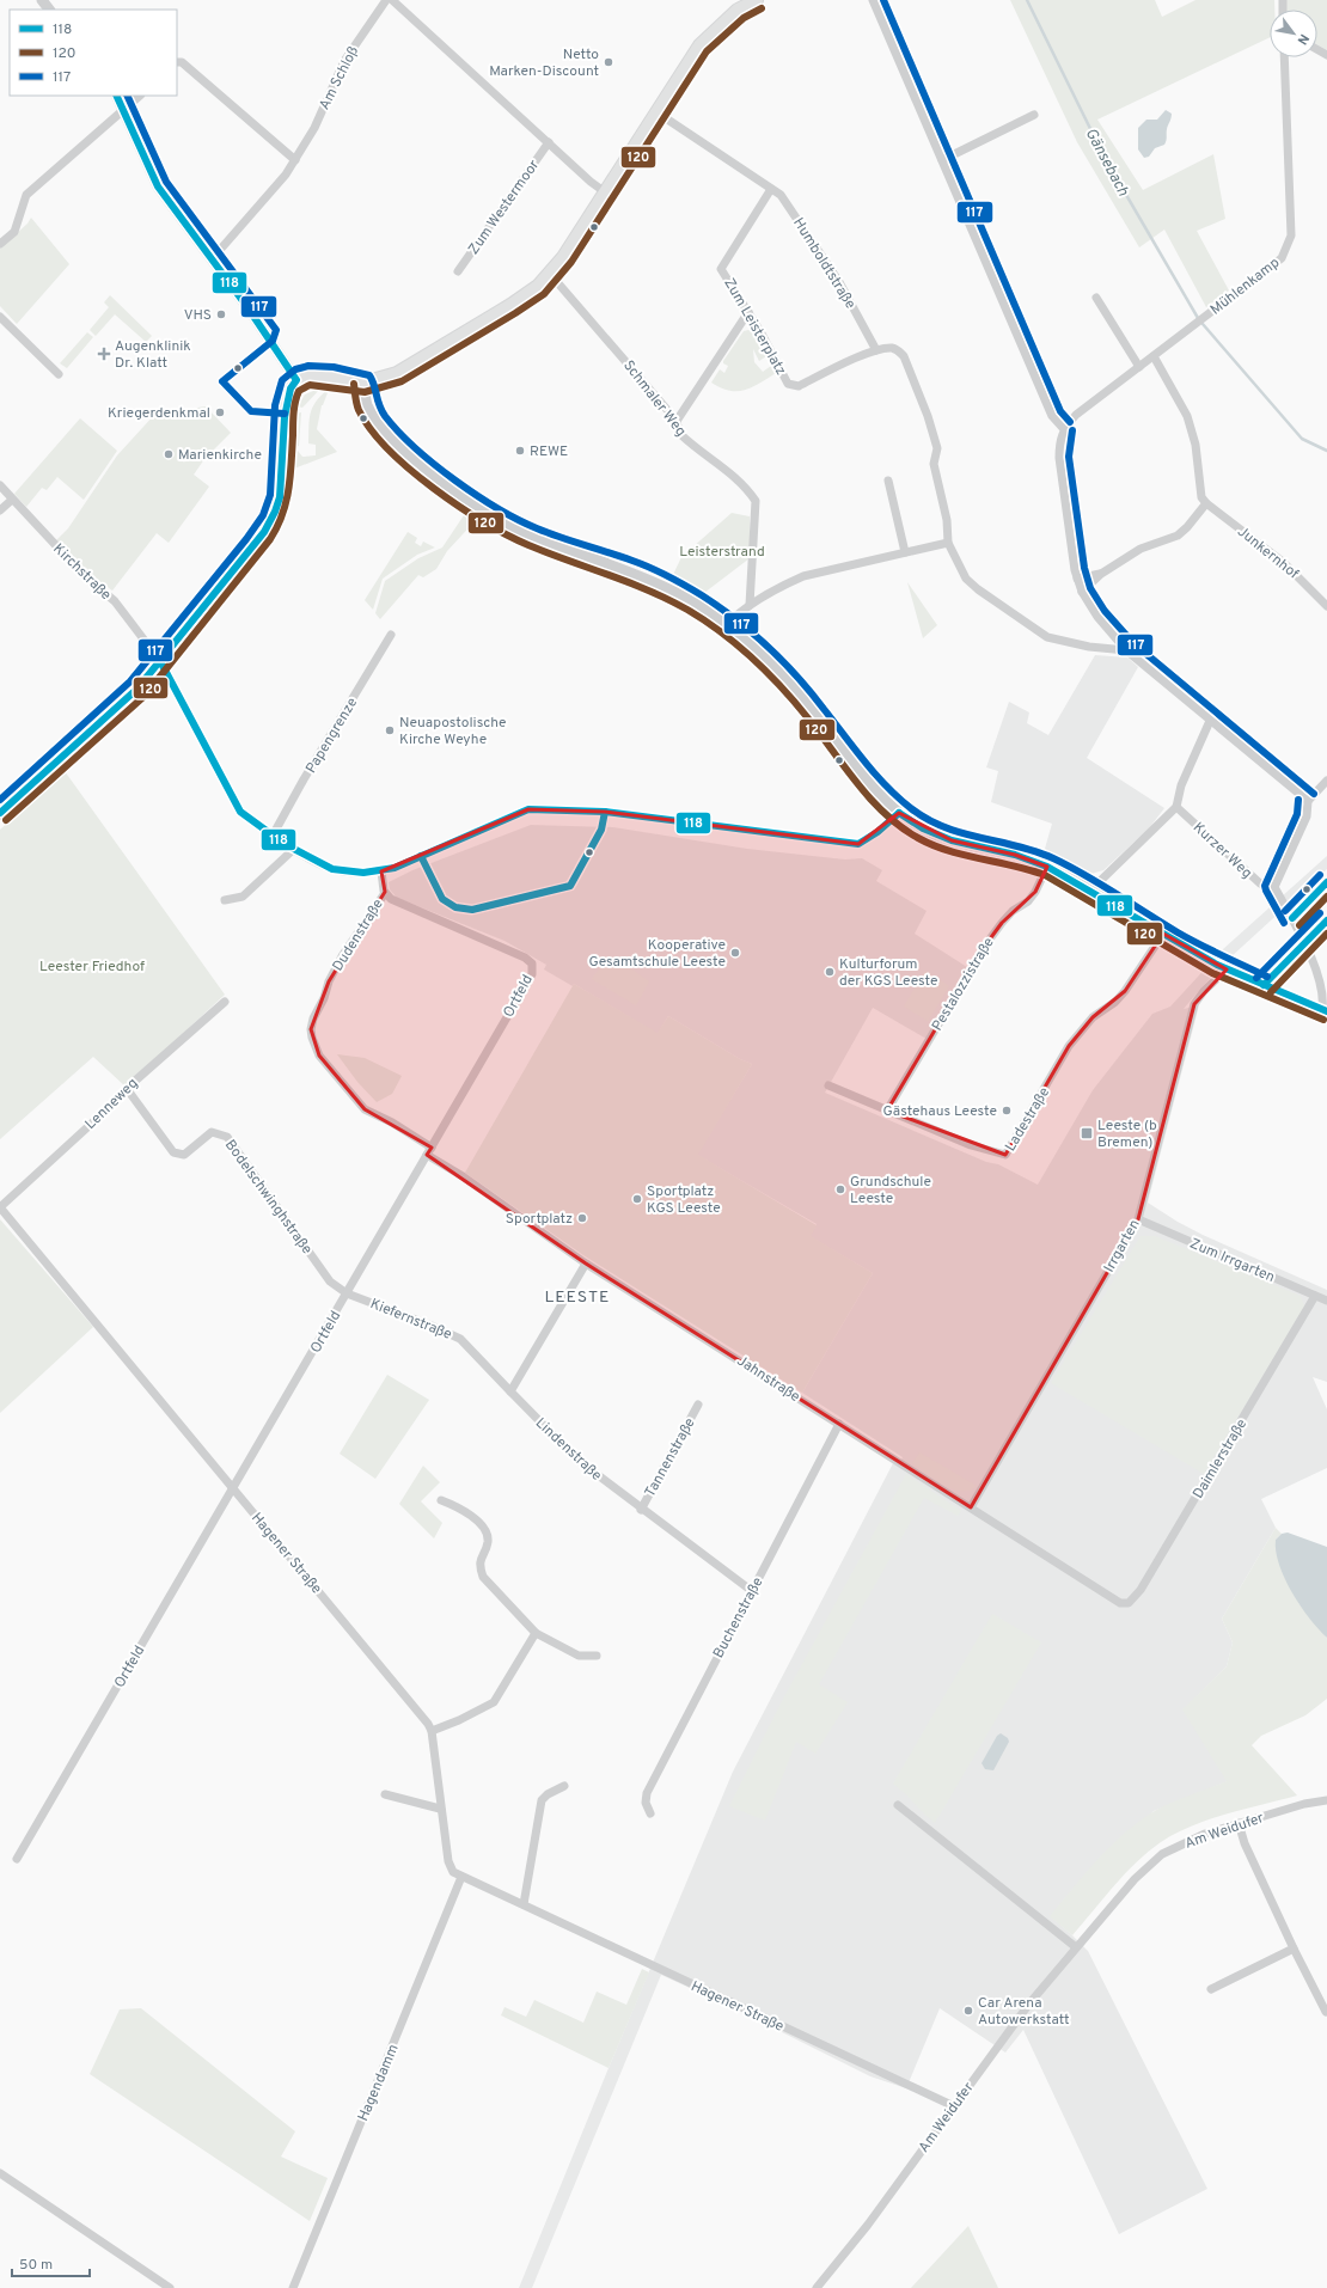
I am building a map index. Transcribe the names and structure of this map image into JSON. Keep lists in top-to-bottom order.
{
  "streets": {
    "street": [
      "Am Schloß",
      "Zum Westermoor",
      "Humboldtstraße",
      "Mühlenkamp",
      "Zum Leisterplatz",
      "Schmaler Weg",
      "Junkernhof",
      "Kirchstraße",
      "Papengrenze",
      "Kurzer Weg",
      "Dudenstraße",
      "Pestalozzistraße",
      "Ortfeld",
      "Lenneweg",
      "Ladestraße",
      "Bodelschwinghstraße",
      "Irrgarten",
      "Zum Irrgarten",
      "Kiefernstraße",
      "Jahnstraße",
      "Lindenstraße",
      "Tannenstraße",
      "Daimlerstraße",
      "Hagener Straße",
      "Buchenstraße",
      "Am Weidufer",
      "Hagendamm"
    ]
  },
  "crossings": [
    ["Humboldtstraße", "Zum Leisterplatz"],
    ["Kirchstraße", "Papengrenze"],
    ["Dudenstraße", "Ortfeld"],
    ["Dudenstraße", "Jahnstraße"],
    ["Pestalozzistraße", "Ladestraße"],
    ["Ortfeld", "Bodelschwinghstraße"],
    ["Ortfeld", "Kiefernstraße"],
    ["Ortfeld", "Jahnstraße"],
    ["Ortfeld", "Hagener Straße"],
    ["Lenneweg", "Bodelschwinghstraße"],
    ["Lenneweg", "Hagener Straße"],
    ["Bodelschwinghstraße", "Kiefernstraße"],
    ["Irrgarten", "Zum Irrgarten"],
    ["Irrgarten", "Jahnstraße"],
    ["Zum Irrgarten", "Daimlerstraße"],
    ["Kiefernstraße", "Lindenstraße"],
    ["Jahnstraße", "Daimlerstraße"],
    ["Jahnstraße", "Buchenstraße"],
    ["Lindenstraße", "Tannenstraße"],
    ["Lindenstraße", "Buchenstraße"],
    ["Hagener Straße", "Am Weidufer"],
    ["Hagener Straße", "Hagendamm"]
  ],
  "districts": ["LEESTE"],
  "water": ["Gänsebach"],
  "parks": ["Leisterstrand", "Leester Friedhof"],
  "places": {
    "other": [
      "Netto Marken-Discount",
      "VHS",
      "Kriegerdenkmal",
      "REWE",
      "Marienkirche",
      "Neuapostolische Kirche Weyhe",
      "Kooperative Gesamtschule Leeste",
      "Kulturforum der KGS Leeste",
      "Gästehaus Leeste",
      "Grundschule Leeste",
      "Sportplatz KGS Leeste",
      "Sportplatz",
      "Car Arena Autowerkstatt"
    ],
    "health": ["Augenklinik Dr. Klatt"],
    "transit": ["Leeste (b Bremen)"]
  },
  "lines": ["transit line 117", "transit line 120", "transit line 118"],
  "legend": ["118", "120", "117"],
  "scale_bar": "50 m",
  "north": "bottom right"
}
